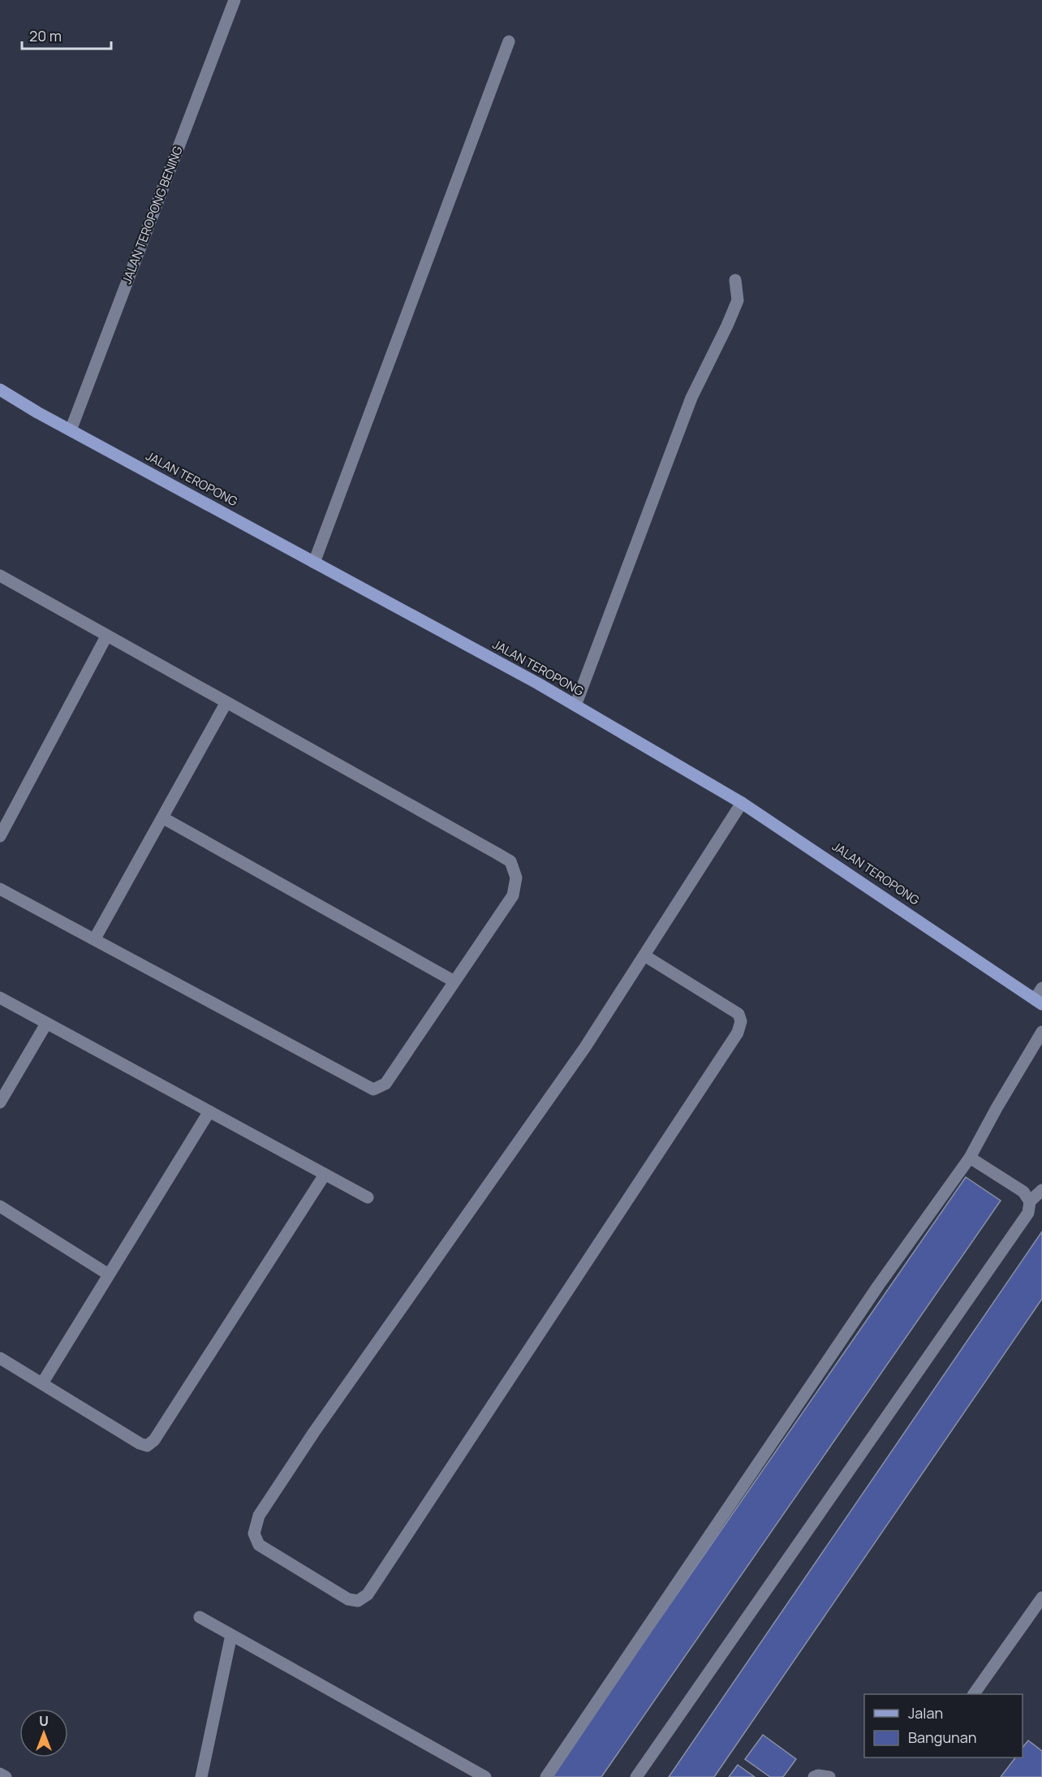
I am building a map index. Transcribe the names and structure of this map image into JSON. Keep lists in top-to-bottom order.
{
  "streets": {
    "main road": ["JALAN TEROPONG"],
    "street": ["JALAN TEROPONG BENING"]
  },
  "crossings": [
    ["JALAN TEROPONG BENING", "JALAN TEROPONG"]
  ],
  "legend": ["Jalan", "Bangunan"],
  "scale_bar": "20 m",
  "north": "top"
}
